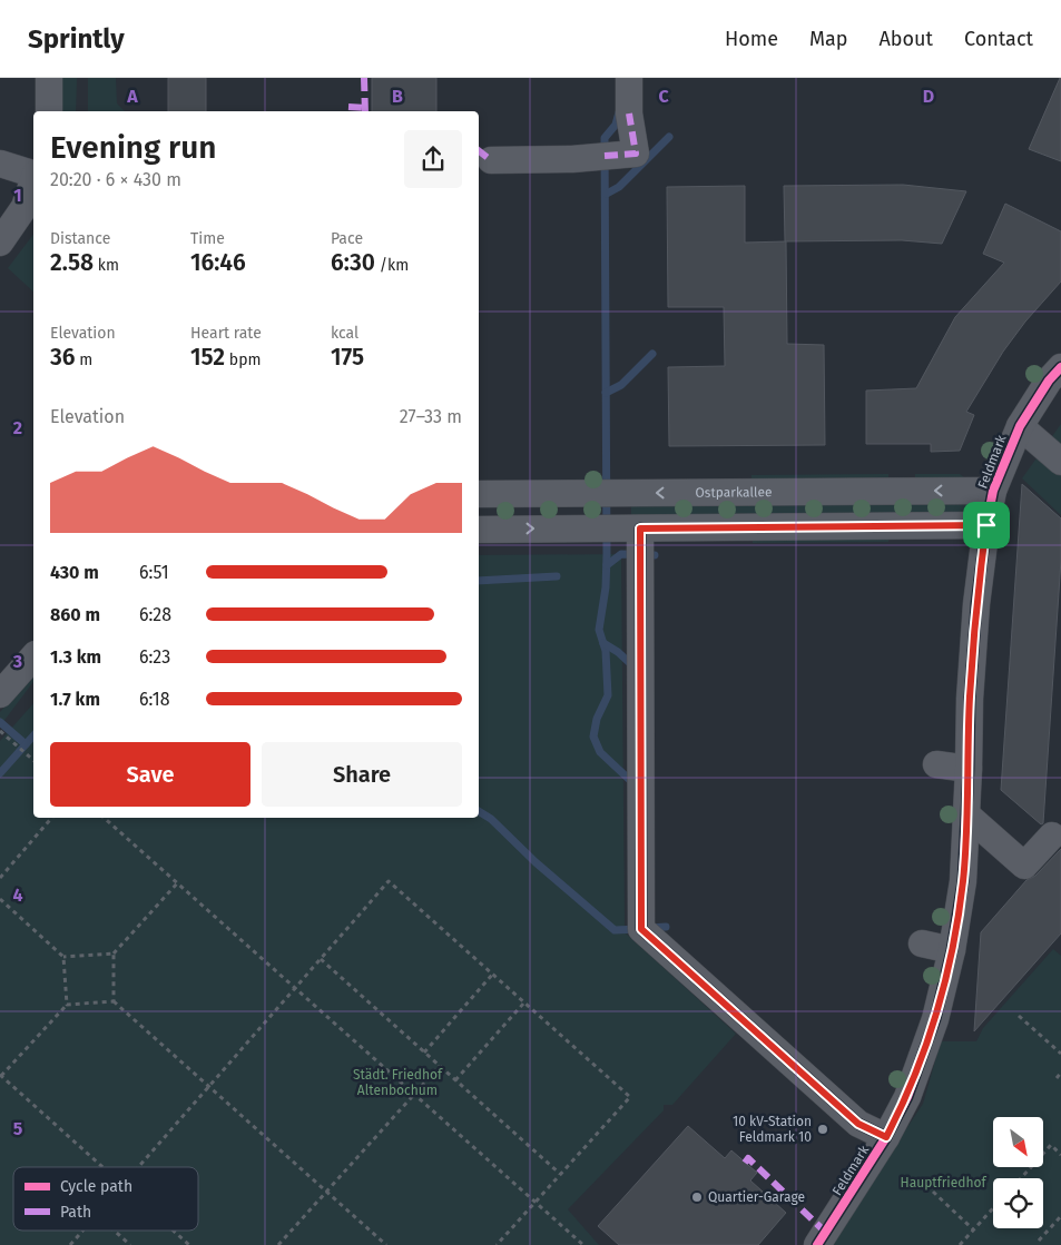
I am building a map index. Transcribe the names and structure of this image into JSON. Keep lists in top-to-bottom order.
{
  "streets": {
    "street": ["Feldmark", "Ostparkallee"]
  },
  "crossings": [
    ["Feldmark", "Ostparkallee"]
  ],
  "parks": ["Städt. Friedhof Altenbochum", "Hauptfriedhof"],
  "places": ["10 kV-Station Feldmark 10", "Quartier-Garage"],
  "legend": ["Cycle path", "Path"],
  "north": "bottom right",
  "page": {
    "header": "Sprintly",
    "nav": [
      "Home",
      "Map",
      "About",
      "Contact"
    ],
    "heading": ["Evening run", "20:20 · 6 × 430 m"],
    "stats": [
      ["Distance", "2.58 km"],
      ["Time", "16:46"],
      ["Pace", "6:30 /km"],
      ["Elevation", "36 m"],
      ["Heart rate", "152 bpm"],
      ["kcal", "175"]
    ],
    "chart": ["Elevation", "27–33 m"],
    "list": [
      {
        "name": "430 m",
        "note": "6:51"
      },
      {
        "name": "860 m",
        "note": "6:28"
      },
      {
        "name": "1.3 km",
        "note": "6:23"
      },
      {
        "name": "1.7 km",
        "note": "6:18"
      }
    ],
    "buttons": ["Save", "Share"]
  },
  "grid": {
    "columns": [
      "A",
      "B",
      "C",
      "D"
    ],
    "rows": [
      "1",
      "2",
      "3",
      "4",
      "5"
    ]
  }
}
